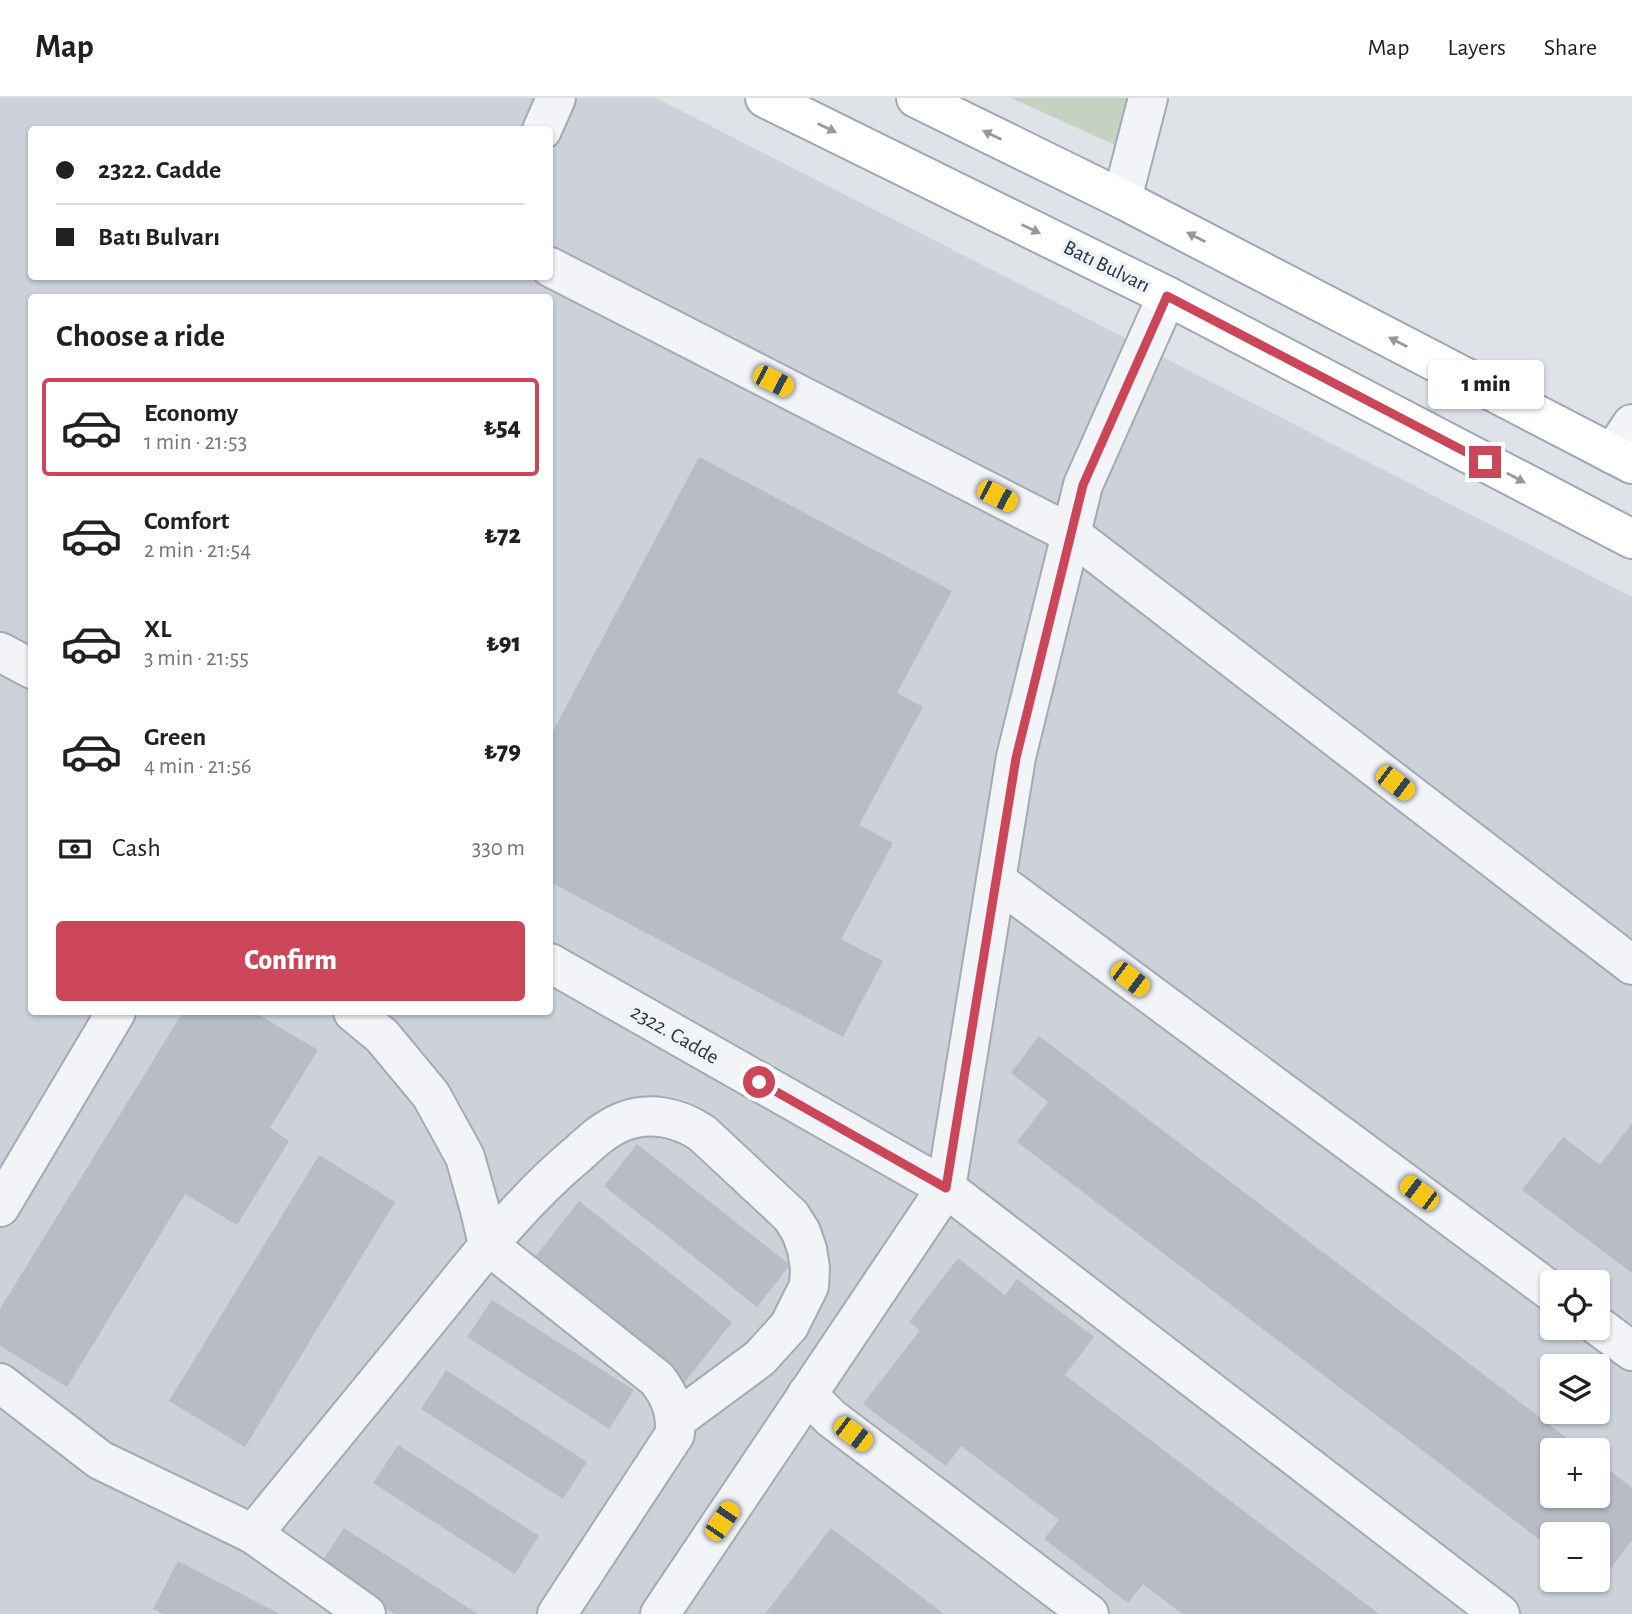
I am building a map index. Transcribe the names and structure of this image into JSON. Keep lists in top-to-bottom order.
{
  "streets": {
    "main road": ["Batı Bulvarı"],
    "street": ["2322. Cadde"]
  },
  "page": {
    "header": "Map",
    "nav": ["Map", "Layers", "Share"],
    "banner": ["2322. Cadde", "Batı Bulvarı"],
    "heading": "Choose a ride",
    "bubble": "1 min",
    "list": [
      {
        "name": "Economy",
        "note": "1 min · 21:53",
        "value": "₺54"
      },
      {
        "name": "Comfort",
        "note": "2 min · 21:54",
        "value": "₺72"
      },
      {
        "name": "XL",
        "note": "3 min · 21:55",
        "value": "₺91"
      },
      {
        "name": "Green",
        "note": "4 min · 21:56",
        "value": "₺79"
      }
    ],
    "pay": ["Cash", "330 m"],
    "buttons": "Confirm",
    "map_buttons": ["+", "−"]
  }
}
